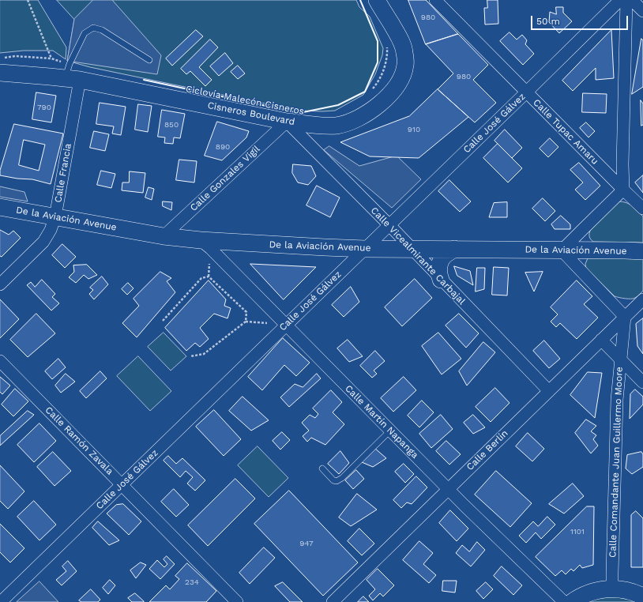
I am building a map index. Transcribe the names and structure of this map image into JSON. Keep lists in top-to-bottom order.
{
  "streets": {
    "main road": ["Cisneros Boulevard", "De la Aviación Avenue"],
    "street": [
      "Calle José Gálvez",
      "Calle Tupac Amaru",
      "Calle Francia",
      "Calle Gonzales Vigil",
      "Calle Vicealmirante Carbajal",
      "Calle Martín Napanga",
      "Calle Ramón Zavala",
      "Calle Berlín",
      "Calle Comandante Juan Guillermo Moore"
    ]
  },
  "crossings": [
    ["Cisneros Boulevard", "Calle Francia"],
    ["Cisneros Boulevard", "Calle Gonzales Vigil"],
    ["Cisneros Boulevard", "Calle Vicealmirante Carbajal"],
    ["Calle José Gálvez", "Calle Tupac Amaru"],
    ["Calle José Gálvez", "De la Aviación Avenue"],
    ["Calle José Gálvez", "Calle Vicealmirante Carbajal"],
    ["Calle José Gálvez", "Calle Martín Napanga"],
    ["Calle José Gálvez", "Calle Ramón Zavala"],
    ["Calle Francia", "De la Aviación Avenue"],
    ["Calle Gonzales Vigil", "De la Aviación Avenue"],
    ["Calle Gonzales Vigil", "Calle Vicealmirante Carbajal"],
    ["De la Aviación Avenue", "Calle Vicealmirante Carbajal"],
    ["De la Aviación Avenue", "Calle Martín Napanga"],
    ["Calle Vicealmirante Carbajal", "Calle Berlín"],
    ["Calle Martín Napanga", "Calle Berlín"],
    ["Calle Berlín", "Calle Comandante Juan Guillermo Moore"]
  ],
  "house_numbers": [
    "980",
    "980",
    "790",
    "850",
    "910",
    "890",
    "1101",
    "947",
    "234"
  ],
  "scale_bar": "50 m"
}
